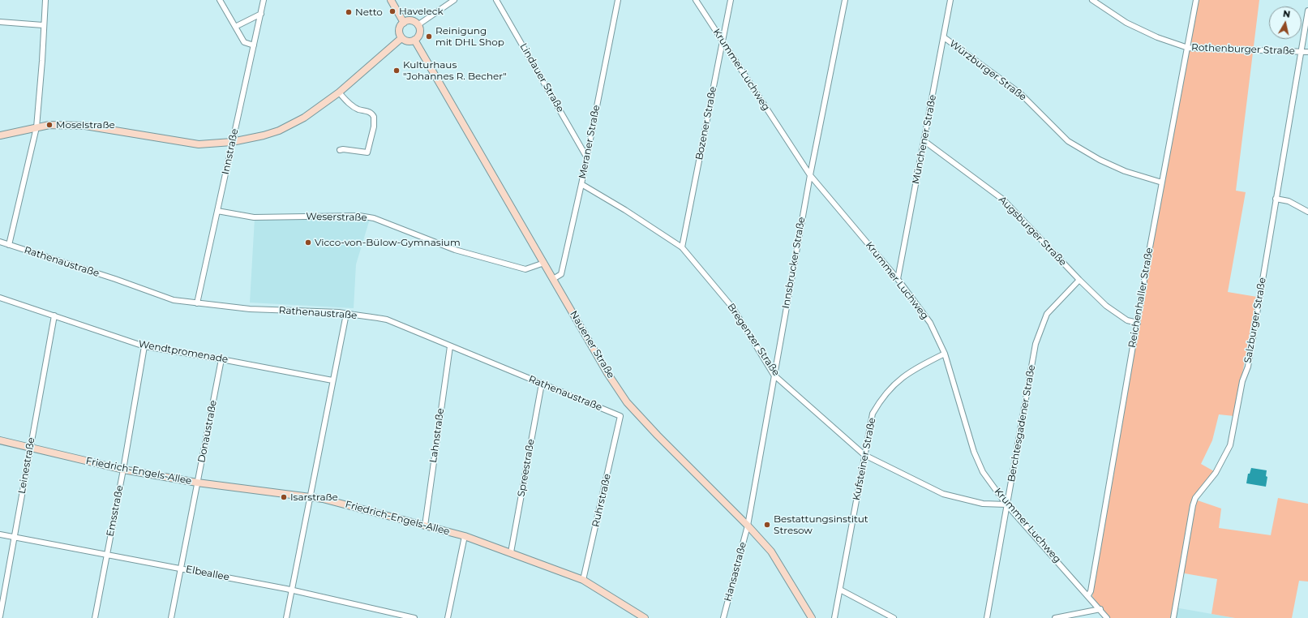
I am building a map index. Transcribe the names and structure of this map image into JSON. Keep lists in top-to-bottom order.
{
  "streets": {
    "street": [
      "Rothenburger Straße",
      "Krummer Luchweg",
      "Würzburger Straße",
      "Lindauer Straße",
      "Bozener Straße",
      "Münchener Straße",
      "Meraner Straße",
      "Innstraße",
      "Weserstraße",
      "Augsburger Straße",
      "Rathenaustraße",
      "Innsbrucker Straße",
      "Reichenhaller Straße",
      "Salzburger Straße",
      "Bregenzer Straße",
      "Nauener Straße",
      "Wendtpromenade",
      "Berchtesgadener Straße",
      "Donaustraße",
      "Lahnstraße",
      "Kufsteiner Straße",
      "Leinestraße",
      "Spreestraße",
      "Friedrich-Engels-Allee",
      "Ruhrstraße",
      "Emsstraße",
      "Hansastraße",
      "Elbeallee"
    ]
  },
  "crossings": [
    ["Rothenburger Straße", "Reichenhaller Straße"],
    ["Rothenburger Straße", "Salzburger Straße"],
    ["Krummer Luchweg", "Bozener Straße"],
    ["Krummer Luchweg", "Münchener Straße"],
    ["Krummer Luchweg", "Innsbrucker Straße"],
    ["Krummer Luchweg", "Reichenhaller Straße"],
    ["Krummer Luchweg", "Bregenzer Straße"],
    ["Krummer Luchweg", "Berchtesgadener Straße"],
    ["Krummer Luchweg", "Kufsteiner Straße"],
    ["Würzburger Straße", "Münchener Straße"],
    ["Würzburger Straße", "Reichenhaller Straße"],
    ["Lindauer Straße", "Meraner Straße"],
    ["Bozener Straße", "Bregenzer Straße"],
    ["Münchener Straße", "Augsburger Straße"],
    ["Meraner Straße", "Bregenzer Straße"],
    ["Meraner Straße", "Nauener Straße"],
    ["Innstraße", "Weserstraße"],
    ["Innstraße", "Rathenaustraße"],
    ["Weserstraße", "Nauener Straße"],
    ["Augsburger Straße", "Reichenhaller Straße"],
    ["Augsburger Straße", "Berchtesgadener Straße"],
    ["Rathenaustraße", "Lahnstraße"],
    ["Rathenaustraße", "Spreestraße"],
    ["Rathenaustraße", "Ruhrstraße"],
    ["Innsbrucker Straße", "Bregenzer Straße"],
    ["Innsbrucker Straße", "Nauener Straße"],
    ["Innsbrucker Straße", "Hansastraße"],
    ["Bregenzer Straße", "Berchtesgadener Straße"],
    ["Bregenzer Straße", "Kufsteiner Straße"],
    ["Nauener Straße", "Hansastraße"],
    ["Wendtpromenade", "Donaustraße"],
    ["Wendtpromenade", "Leinestraße"],
    ["Wendtpromenade", "Emsstraße"],
    ["Donaustraße", "Friedrich-Engels-Allee"],
    ["Donaustraße", "Elbeallee"],
    ["Lahnstraße", "Friedrich-Engels-Allee"],
    ["Leinestraße", "Friedrich-Engels-Allee"],
    ["Leinestraße", "Elbeallee"],
    ["Spreestraße", "Friedrich-Engels-Allee"],
    ["Friedrich-Engels-Allee", "Ruhrstraße"],
    ["Friedrich-Engels-Allee", "Emsstraße"],
    ["Emsstraße", "Elbeallee"]
  ],
  "places": [
    "Haveleck",
    "Netto",
    "Reinigung mit DHL Shop",
    "Kulturhaus \"Johannes R. Becher\"",
    "Moselstraße",
    "Vicco-von-Bülow-Gymnasium",
    "Isarstraße",
    "Bestattungsinstitut Stresow"
  ],
  "north": "top"
}
